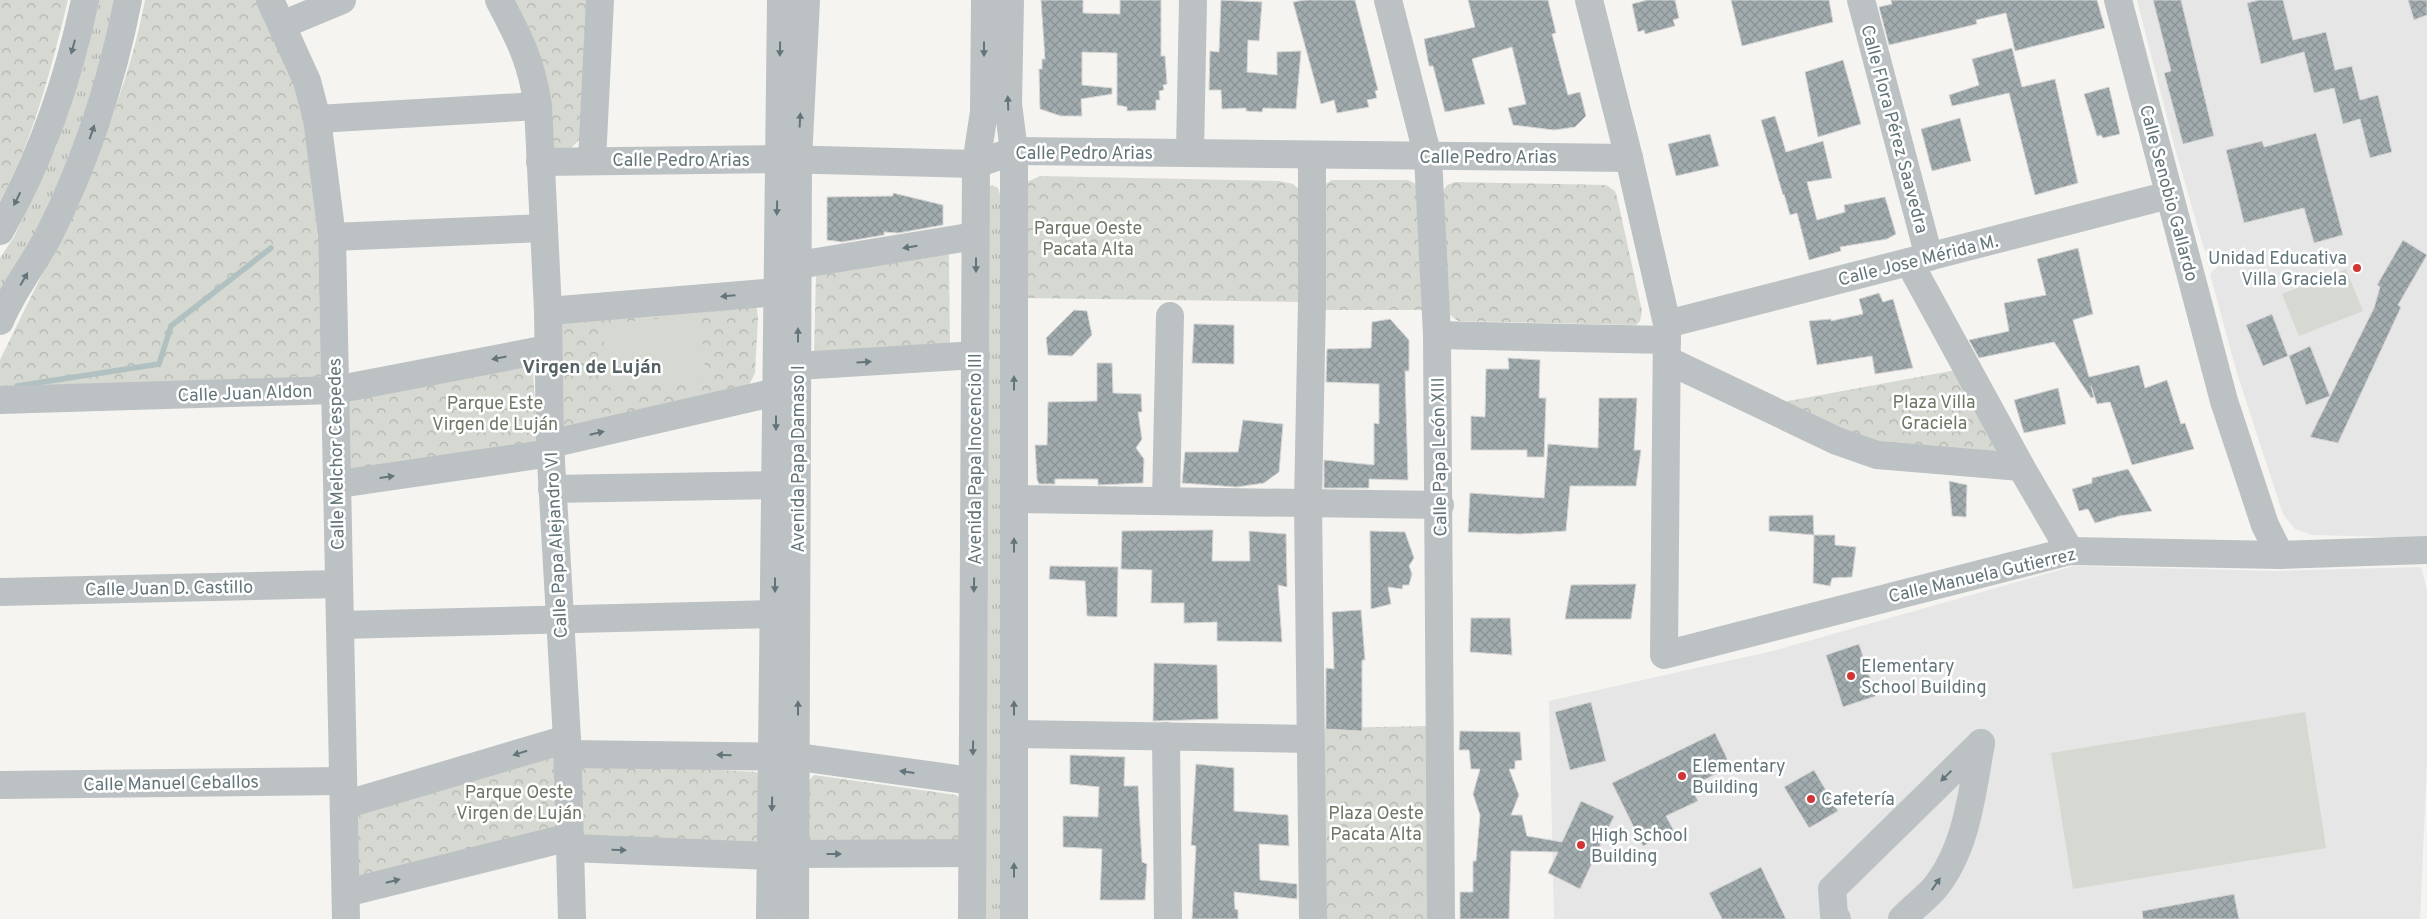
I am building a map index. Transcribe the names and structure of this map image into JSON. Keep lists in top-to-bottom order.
{
  "streets": {
    "street": [
      "Calle Flora Pérez Saavedra",
      "Calle Pedro Arias",
      "Calle Senobio Gallardo",
      "Calle Jose Mérida M.",
      "Calle Juan Aldon",
      "Calle Melchor Cespedes",
      "Calle Papa León XIII",
      "Avenida Papa Damaso I",
      "Avenida Papa Inocencio III",
      "Calle Papa Alejandro VI",
      "Calle Manuela Gutierrez",
      "Calle Juan D. Castillo",
      "Calle Manuel Ceballos"
    ]
  },
  "crossings": [
    ["Calle Flora Pérez Saavedra", "Calle Jose Mérida M."],
    ["Calle Flora Pérez Saavedra", "Calle Manuela Gutierrez"],
    ["Calle Pedro Arias", "Calle Papa León XIII"],
    ["Calle Pedro Arias", "Avenida Papa Damaso I"],
    ["Calle Pedro Arias", "Avenida Papa Inocencio III"],
    ["Calle Pedro Arias", "Calle Papa Alejandro VI"],
    ["Calle Senobio Gallardo", "Calle Jose Mérida M."],
    ["Calle Senobio Gallardo", "Calle Manuela Gutierrez"],
    ["Calle Jose Mérida M.", "Calle Manuela Gutierrez"],
    ["Calle Juan Aldon", "Calle Melchor Cespedes"],
    ["Calle Juan Aldon", "Calle Papa Alejandro VI"],
    ["Calle Melchor Cespedes", "Calle Juan D. Castillo"],
    ["Calle Melchor Cespedes", "Calle Manuel Ceballos"],
    ["Avenida Papa Damaso I", "Calle Manuel Ceballos"],
    ["Avenida Papa Inocencio III", "Calle Manuel Ceballos"],
    ["Calle Papa Alejandro VI", "Calle Manuel Ceballos"]
  ],
  "districts": ["Virgen de Luján"],
  "parks": [
    "Parque Oeste Pacata Alta",
    "Plaza Villa Graciela",
    "Parque Este Virgen de Luján",
    "Parque Oeste Virgen de Luján",
    "Plaza Oeste Pacata Alta"
  ],
  "places": [
    "Unidad Educativa Villa Graciela",
    "Elementary School Building",
    "Elementary Building",
    "Cafetería",
    "High School Building"
  ]
}
